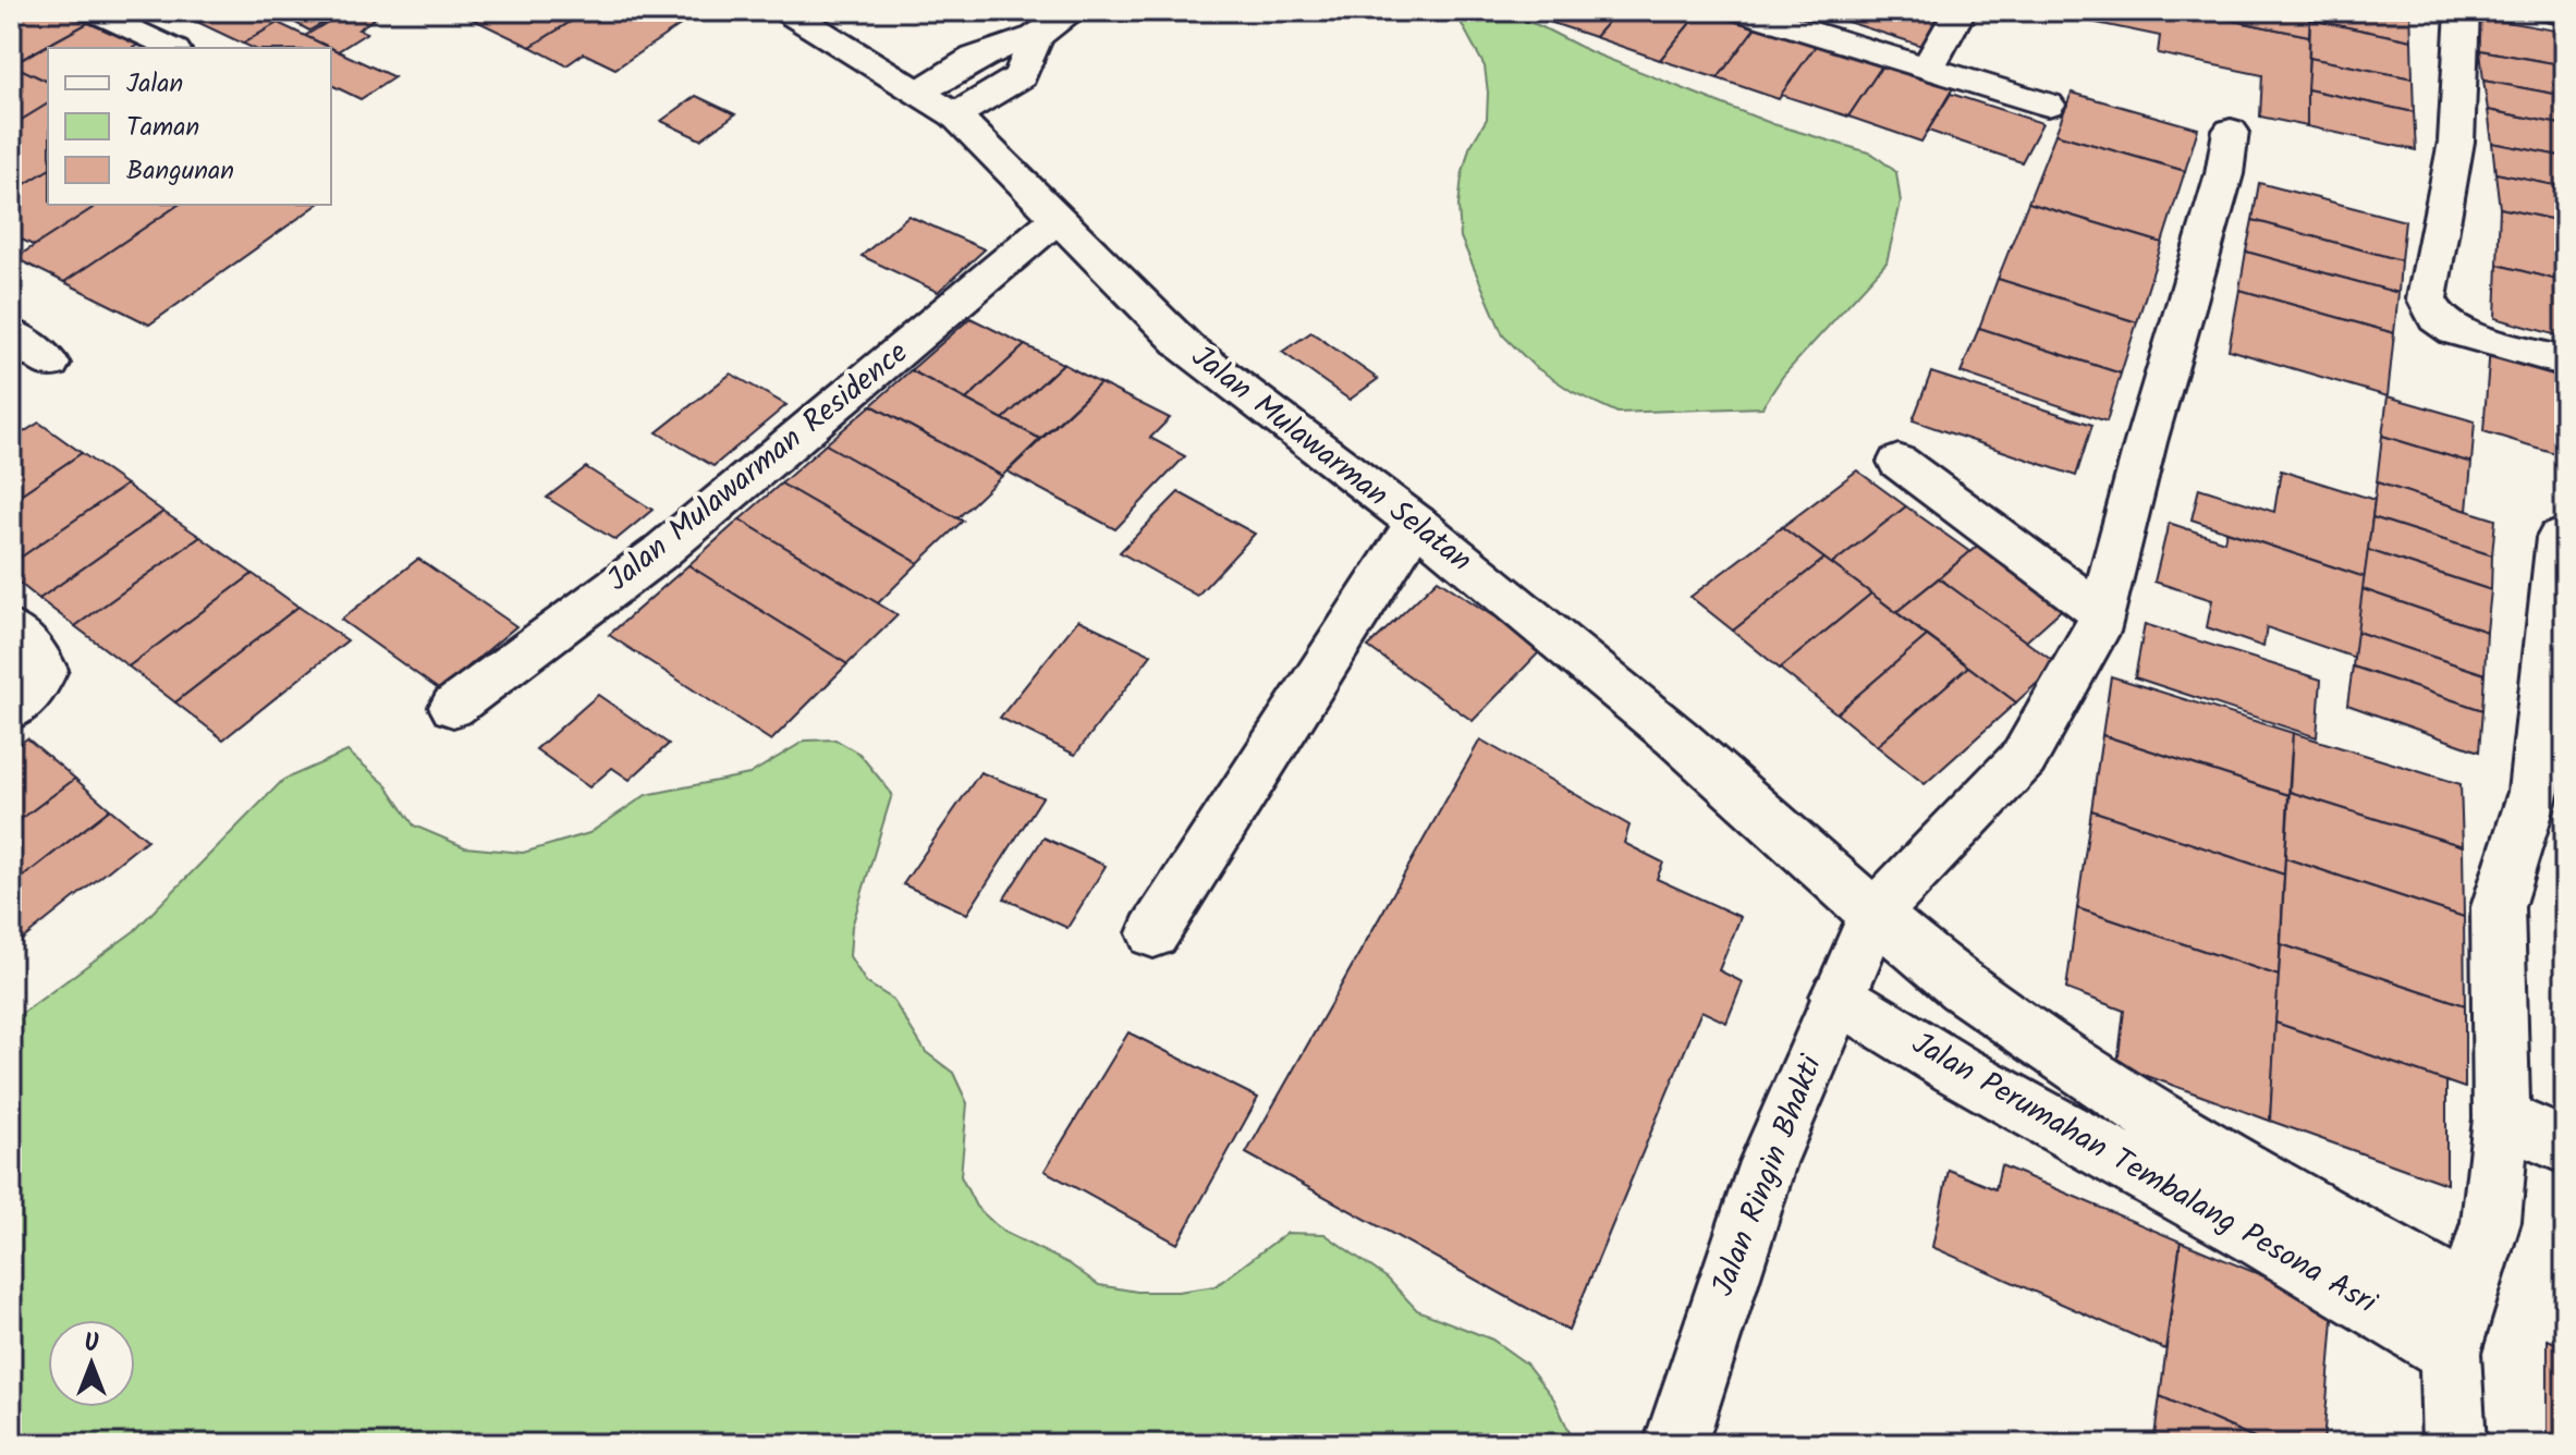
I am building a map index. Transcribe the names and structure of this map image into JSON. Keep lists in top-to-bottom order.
{
  "streets": {
    "street": [
      "Jalan Mulawarman Selatan",
      "Jalan Mulawarman Residence",
      "Jalan Perumahan Tembalang Pesona Asri",
      "Jalan Ringin Bhakti"
    ]
  },
  "crossings": [
    ["Jalan Mulawarman Selatan", "Jalan Mulawarman Residence"],
    ["Jalan Mulawarman Selatan", "Jalan Perumahan Tembalang Pesona Asri"],
    ["Jalan Mulawarman Selatan", "Jalan Ringin Bhakti"],
    ["Jalan Perumahan Tembalang Pesona Asri", "Jalan Ringin Bhakti"]
  ],
  "legend": ["Jalan", "Taman", "Bangunan"],
  "north": "top"
}
